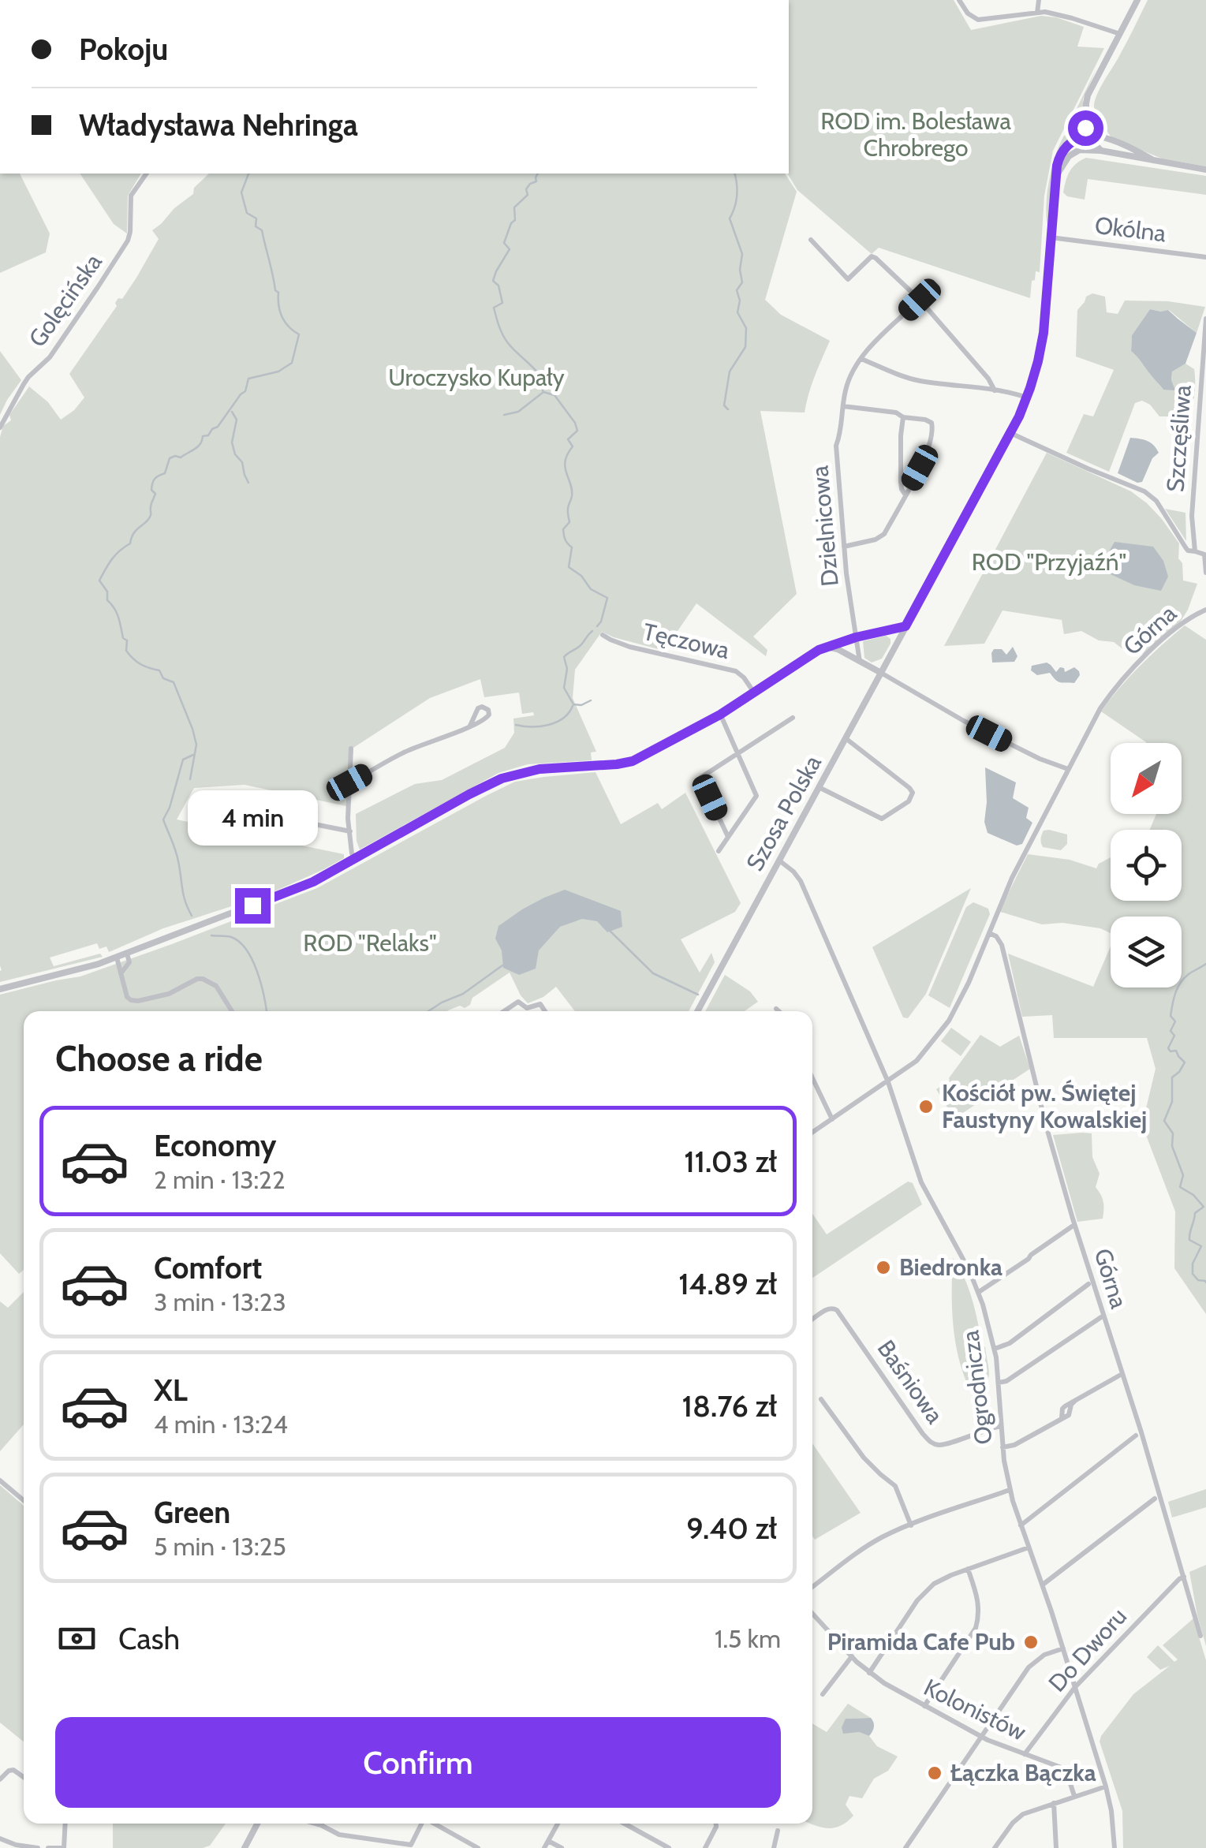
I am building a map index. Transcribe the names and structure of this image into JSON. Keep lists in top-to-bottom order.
{
  "streets": {
    "street": [
      "Okólna",
      "Golęcińska",
      "Szczęśliwa",
      "Dzielnicowa",
      "Górna",
      "Tęczowa",
      "Szosa Polska",
      "Baśniowa",
      "Ogrodnicza",
      "Do Dworu",
      "Kolonistów"
    ]
  },
  "crossings": [
    ["Okólna", "Szosa Polska"],
    ["Górna", "Ogrodnicza"],
    ["Górna", "Do Dworu"],
    ["Szosa Polska", "Ogrodnicza"],
    ["Baśniowa", "Ogrodnicza"],
    ["Ogrodnicza", "Do Dworu"],
    ["Do Dworu", "Kolonistów"]
  ],
  "parks": [
    "ROD im. Bolesława Chrobrego",
    "Uroczysko Kupały",
    "ROD \"Przyjaźń\"",
    "ROD \"Relaks\""
  ],
  "places": [
    "Kościół pw. Świętej Faustyny Kowalskiej",
    "Biedronka",
    "Piramida Cafe Pub",
    "Łączka Bączka"
  ],
  "north": "bottom left",
  "page": {
    "banner": ["Pokoju", "Władysława Nehringa"],
    "bubble": "4 min",
    "heading": "Choose a ride",
    "list": [
      {
        "name": "Economy",
        "note": "2 min · 13:22",
        "value": "11.03 zł"
      },
      {
        "name": "Comfort",
        "note": "3 min · 13:23",
        "value": "14.89 zł"
      },
      {
        "name": "XL",
        "note": "4 min · 13:24",
        "value": "18.76 zł"
      },
      {
        "name": "Green",
        "note": "5 min · 13:25",
        "value": "9.40 zł"
      }
    ],
    "pay": ["Cash", "1.5 km"],
    "buttons": "Confirm"
  }
}
